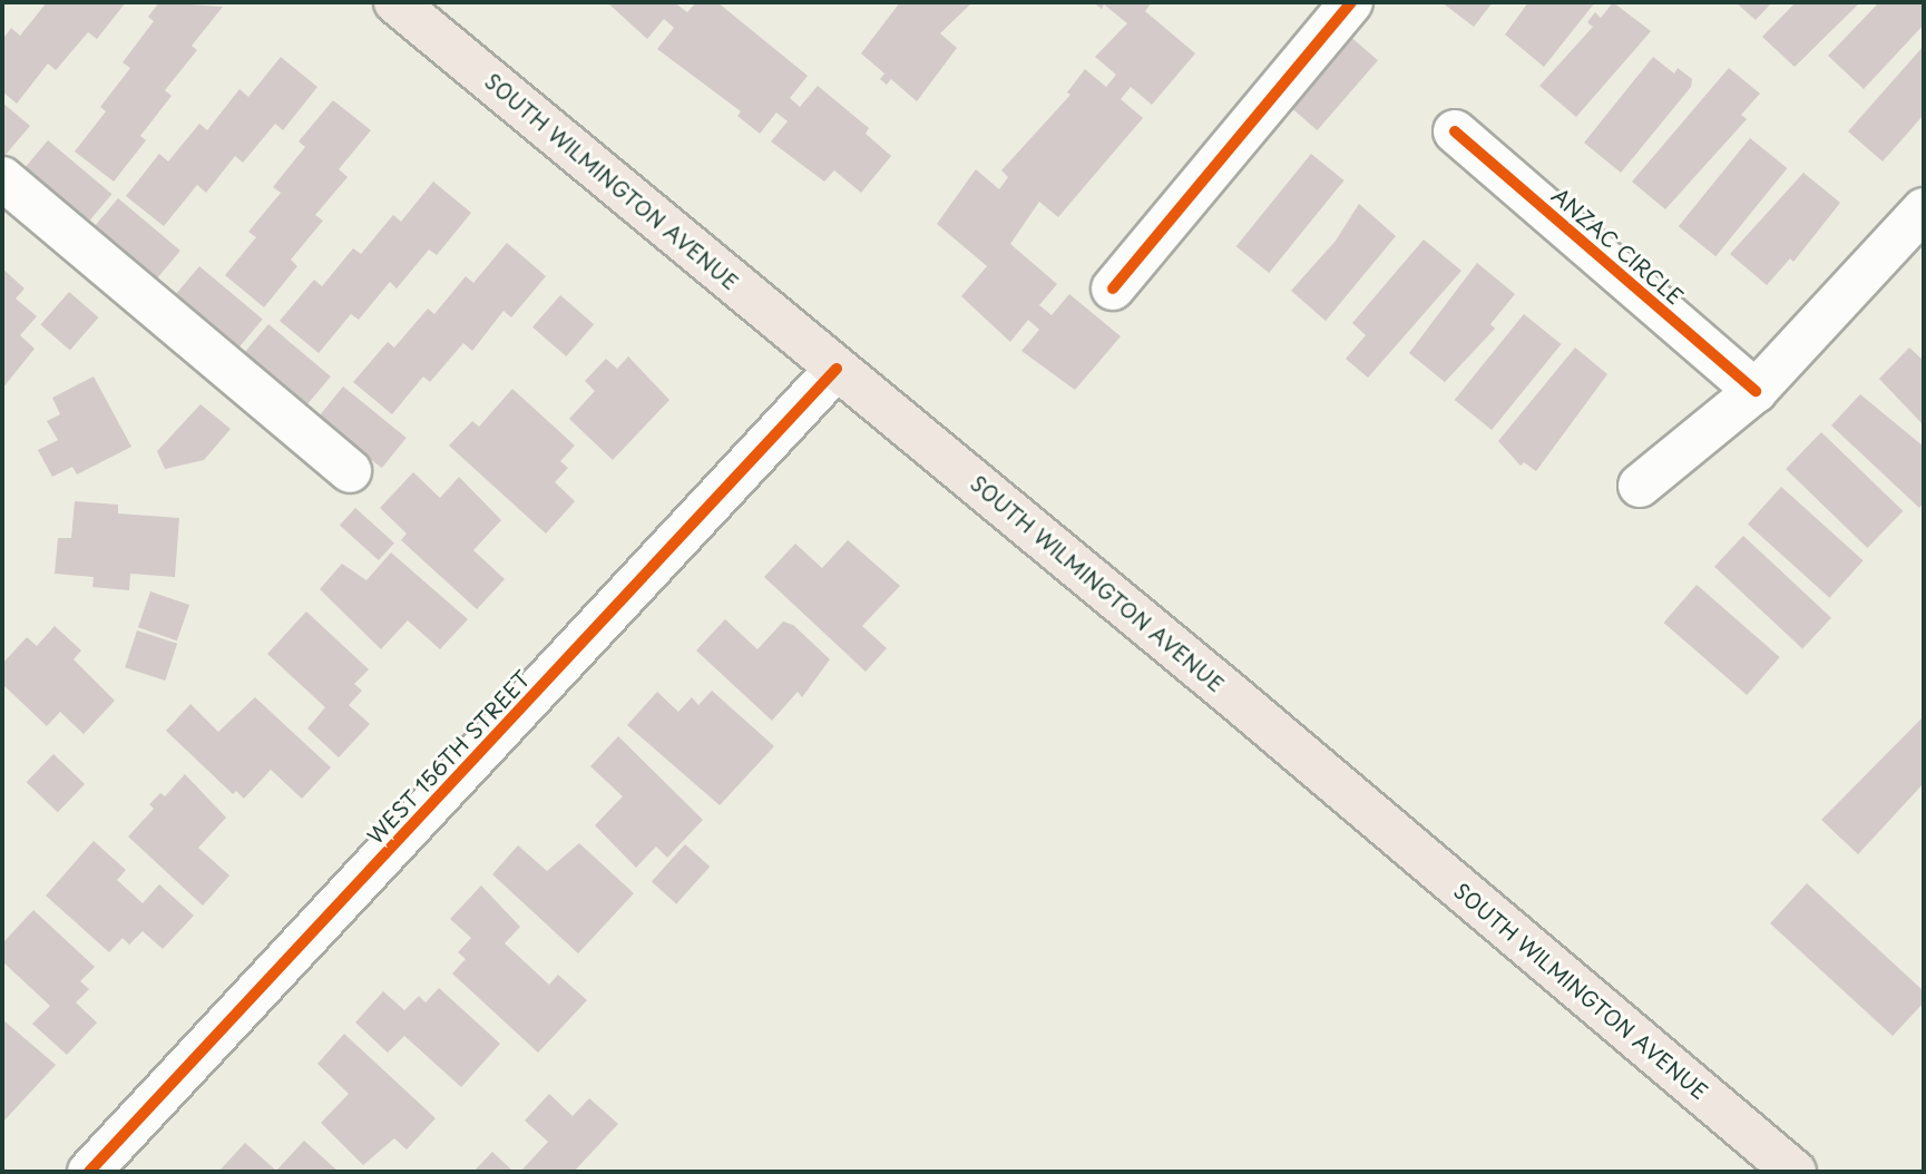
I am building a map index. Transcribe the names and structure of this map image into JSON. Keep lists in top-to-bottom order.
{
  "streets": {
    "main road": ["SOUTH WILMINGTON AVENUE"],
    "street": ["ANZAC CIRCLE", "WEST 156TH STREET"]
  },
  "crossings": [
    ["SOUTH WILMINGTON AVENUE", "WEST 156TH STREET"]
  ]
}
